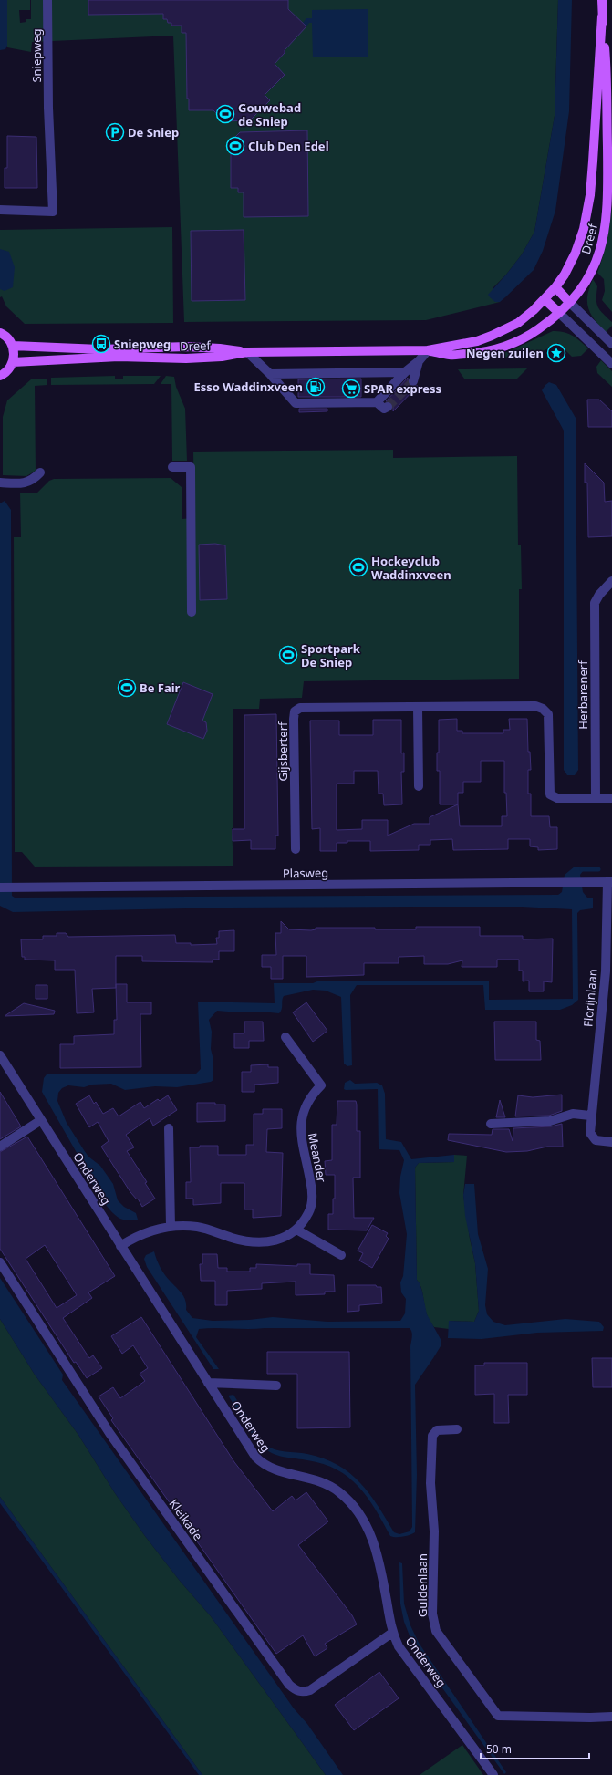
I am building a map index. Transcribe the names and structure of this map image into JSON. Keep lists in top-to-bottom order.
{
  "streets": {
    "main road": ["Dreef"],
    "street": [
      "Sniepweg",
      "Herbarenerf",
      "Gijsberterf",
      "Plasweg",
      "Florijnlaan",
      "Meander",
      "Onderweg",
      "Kleikade",
      "Guldenlaan"
    ]
  },
  "crossings": [
    ["Herbarenerf", "Gijsberterf"],
    ["Plasweg", "Florijnlaan"],
    ["Onderweg", "Kleikade"]
  ],
  "places": {
    "sports": [
      "Gouwebad de Sniep",
      "Club Den Edel",
      "Hockeyclub Waddinxveen",
      "Sportpark De Sniep",
      "Be Fair"
    ],
    "parking": ["De Sniep"],
    "bus stop": ["Sniepweg"],
    "place": ["Negen zuilen"],
    "fuel station": ["Esso Waddinxveen"],
    "supermarket": ["SPAR express"]
  },
  "scale_bar": "50 m"
}
